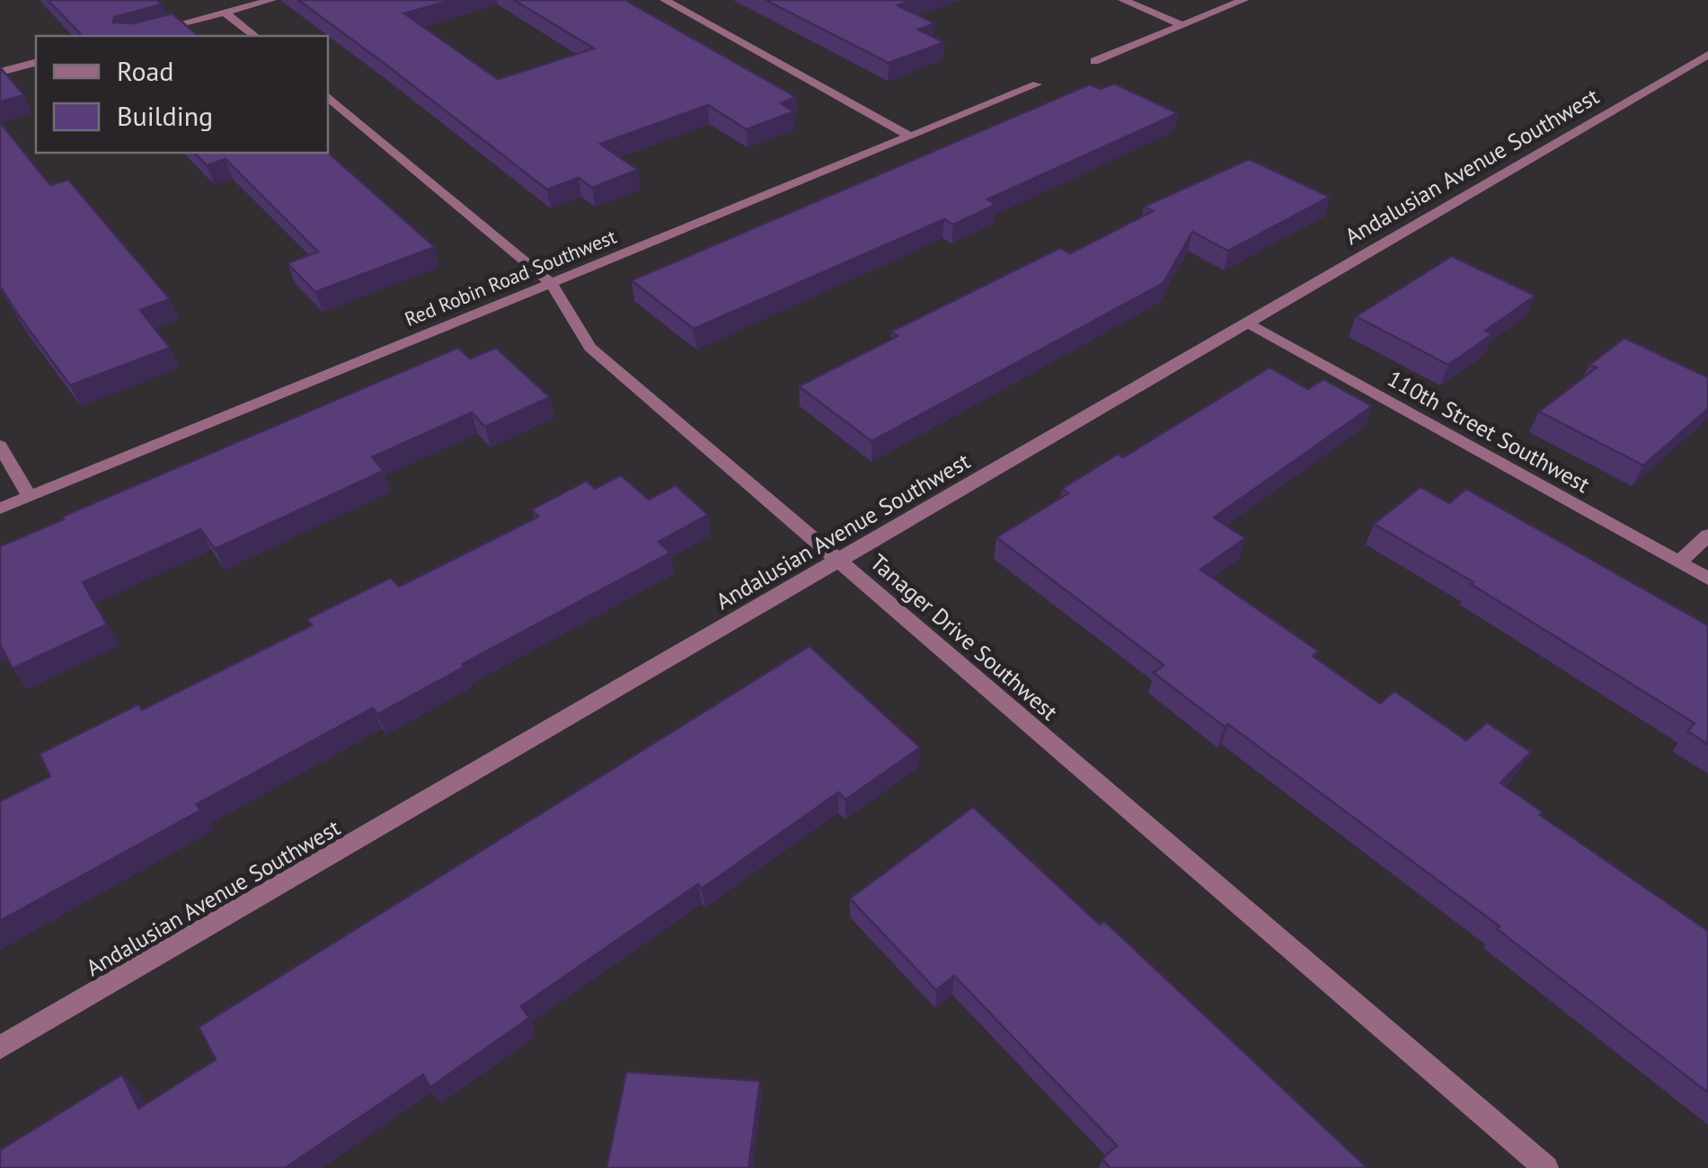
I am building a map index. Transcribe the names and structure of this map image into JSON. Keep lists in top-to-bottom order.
{
  "streets": {
    "street": [
      "Andalusian Avenue Southwest",
      "Red Robin Road Southwest",
      "110th Street Southwest",
      "Tanager Drive Southwest"
    ]
  },
  "crossings": [
    ["Andalusian Avenue Southwest", "110th Street Southwest"],
    ["Andalusian Avenue Southwest", "Tanager Drive Southwest"],
    ["Red Robin Road Southwest", "Tanager Drive Southwest"]
  ],
  "legend": ["Road", "Building"]
}
